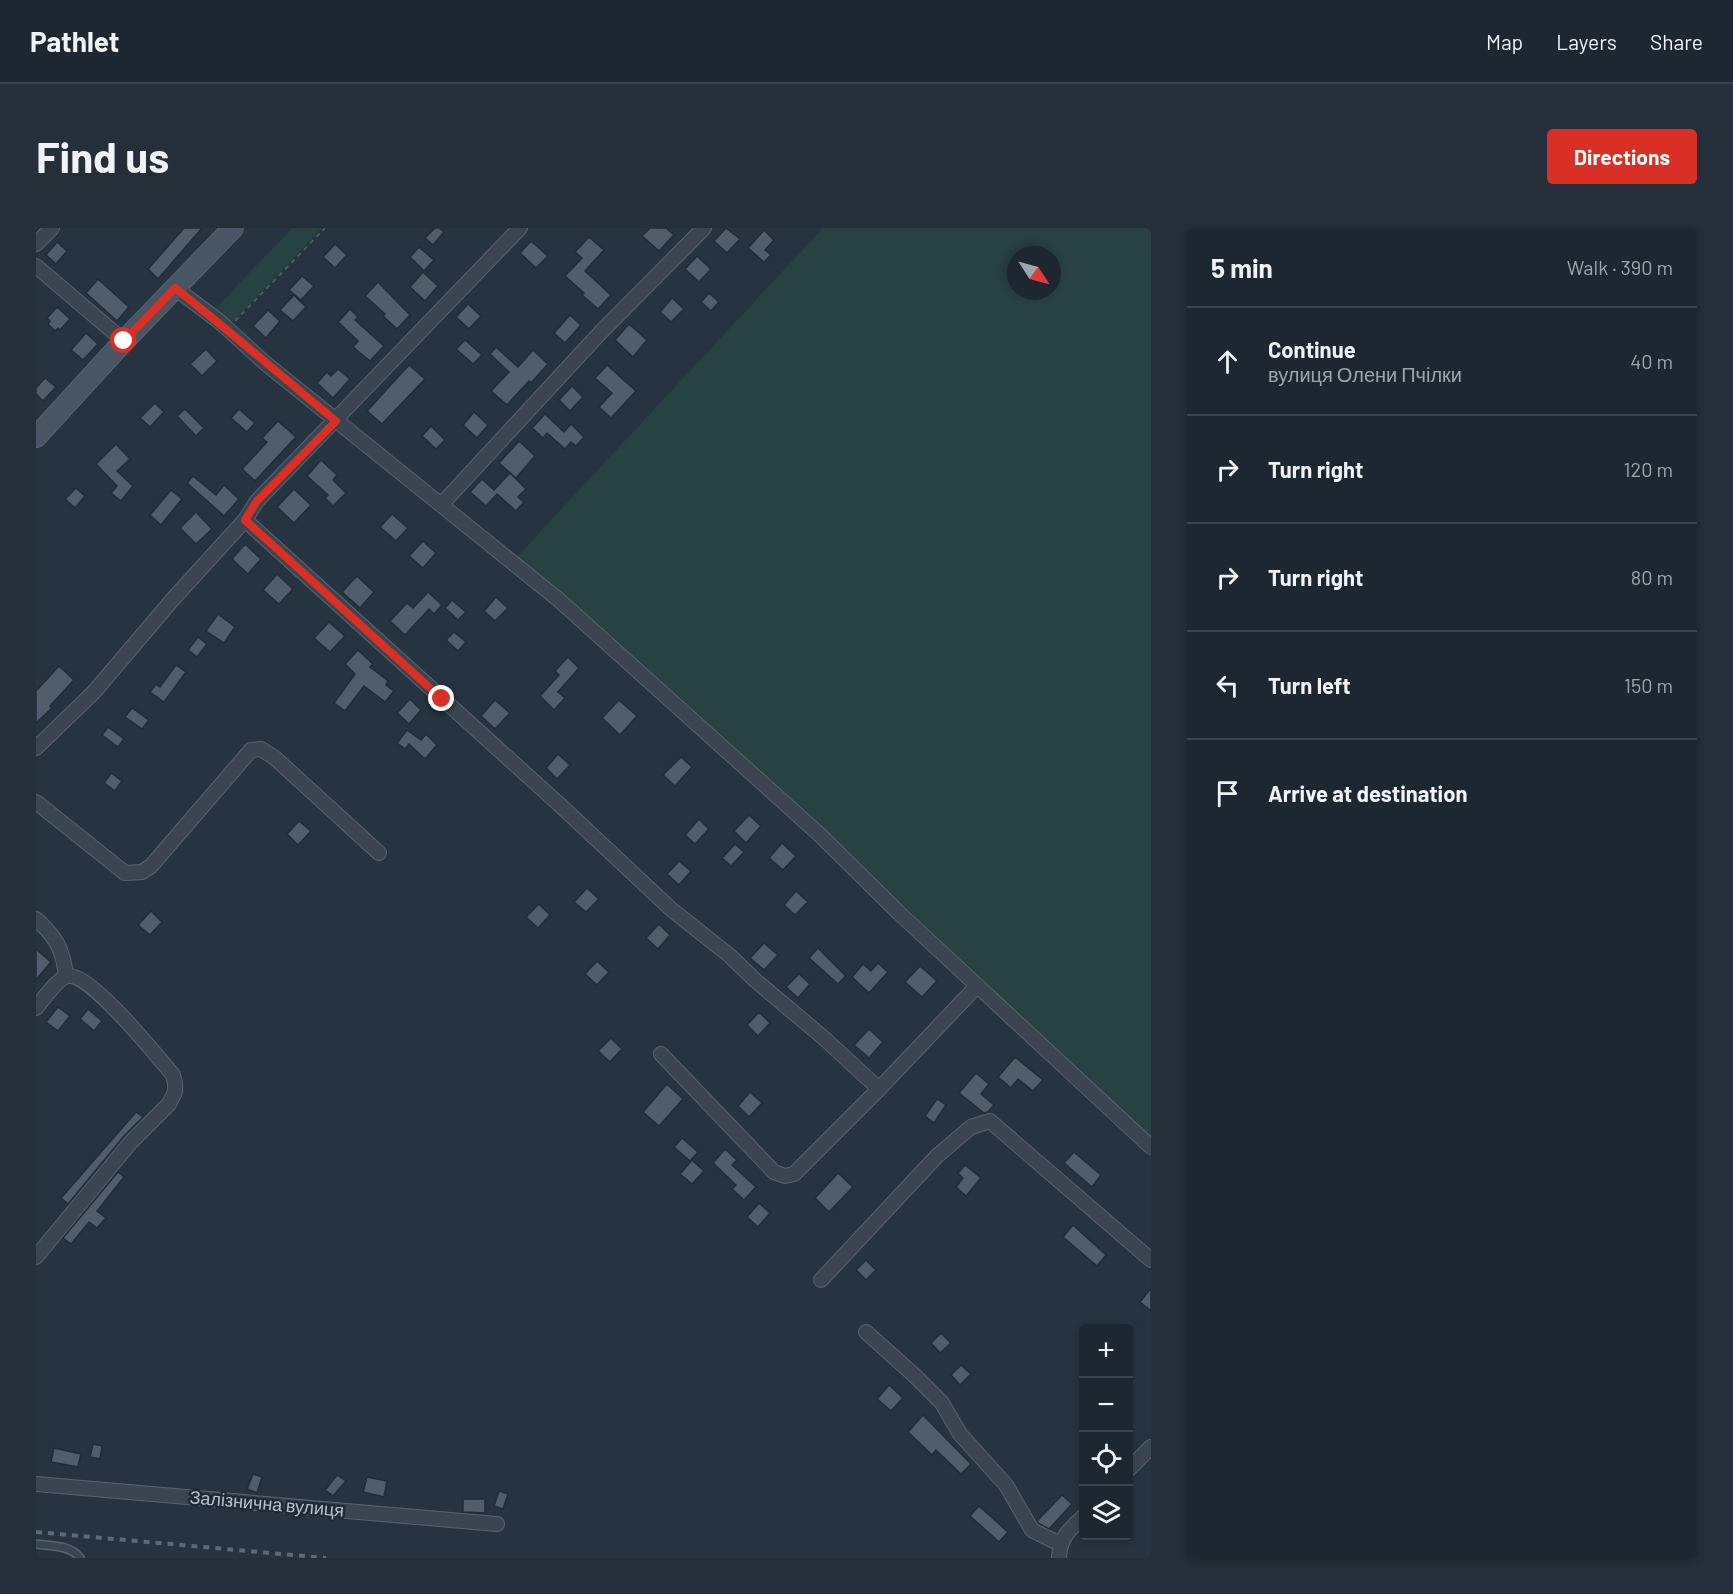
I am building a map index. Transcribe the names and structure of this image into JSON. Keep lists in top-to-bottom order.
{
  "streets": {
    "street": ["Залізнична вулиця"]
  },
  "north": "bottom right",
  "page": {
    "header": "Pathlet",
    "nav": ["Map", "Layers", "Share"],
    "buttons": "Directions",
    "title": "Find us",
    "heading": ["5 min", "Walk · 390 m"],
    "list": [
      ["Continue", "вулиця Олени Пчілки", "40 m"],
      ["Turn right", "120 m"],
      ["Turn right", "80 m"],
      ["Turn left", "150 m"],
      "Arrive at destination"
    ],
    "map_buttons": ["+", "−"]
  }
}
